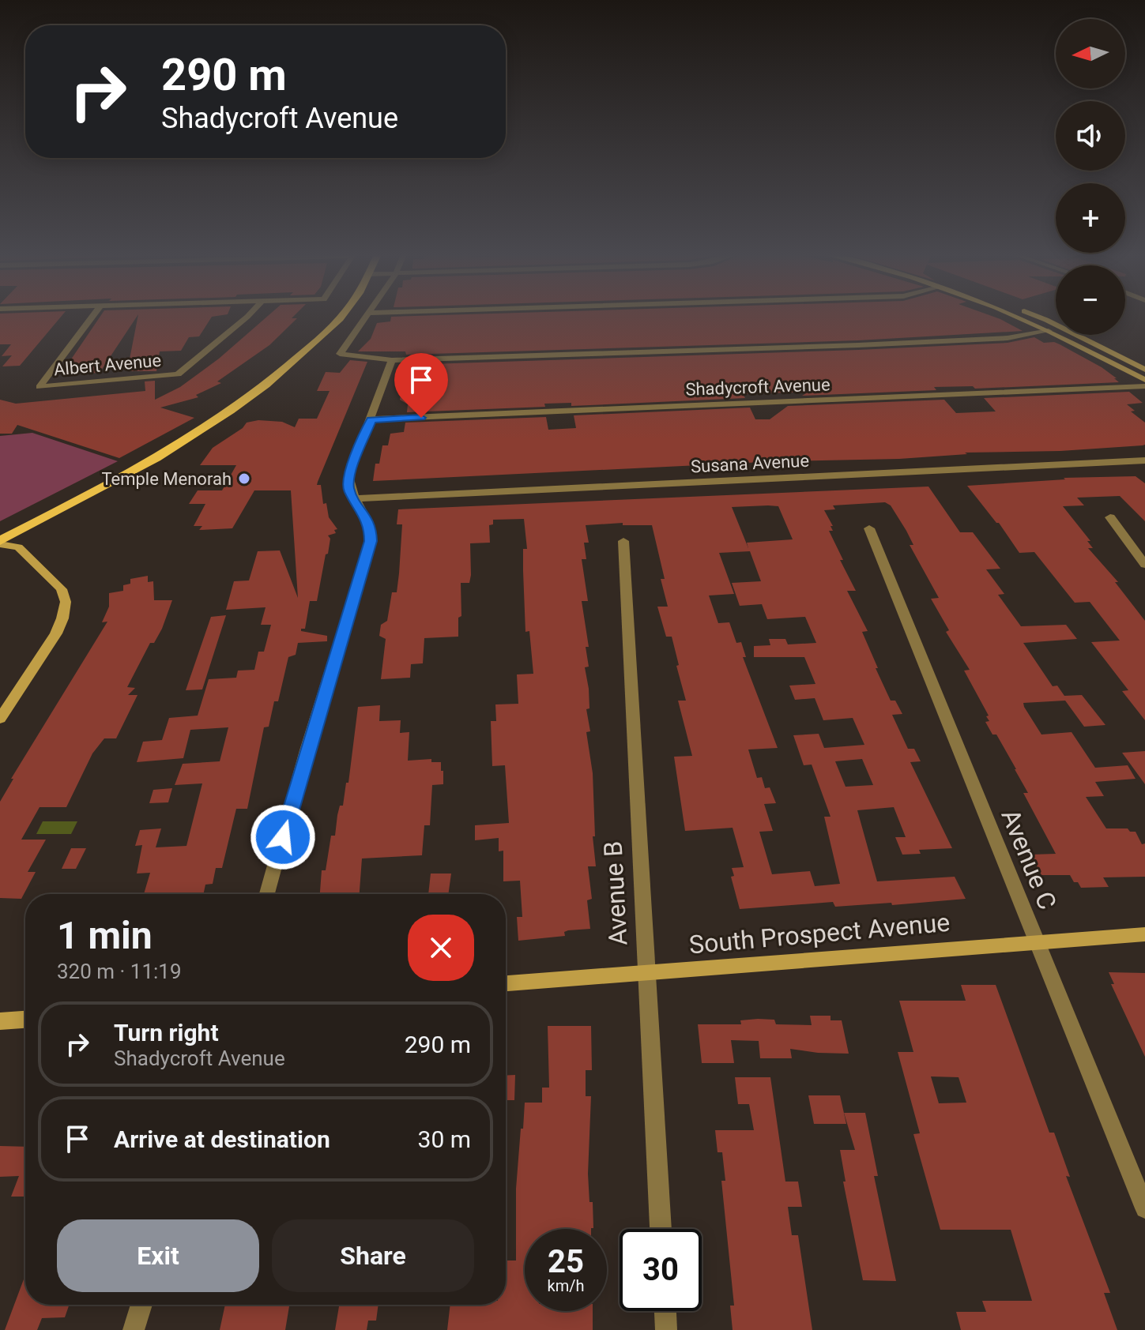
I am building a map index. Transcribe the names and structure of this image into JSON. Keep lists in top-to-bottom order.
{
  "streets": {
    "main road": ["South Prospect Avenue"],
    "street": [
      "Albert Avenue",
      "Shadycroft Avenue",
      "Susana Avenue",
      "Avenue C",
      "Avenue B"
    ]
  },
  "crossings": [
    ["Avenue C", "South Prospect Avenue"],
    ["Avenue B", "South Prospect Avenue"]
  ],
  "places": ["Temple Menorah"],
  "north": "left",
  "page": {
    "map_buttons": ["+", "−"],
    "turn": ["290 m", "Shadycroft Avenue"],
    "heading": ["1 min", "320 m · 11:19"],
    "list": [
      {
        "name": "Turn right",
        "note": "Shadycroft Avenue",
        "value": "290 m"
      },
      {
        "name": "Arrive at destination",
        "value": "30 m"
      }
    ],
    "buttons": ["Exit", "Share"],
    "speed": "25 km/h",
    "limit": "30"
  }
}
